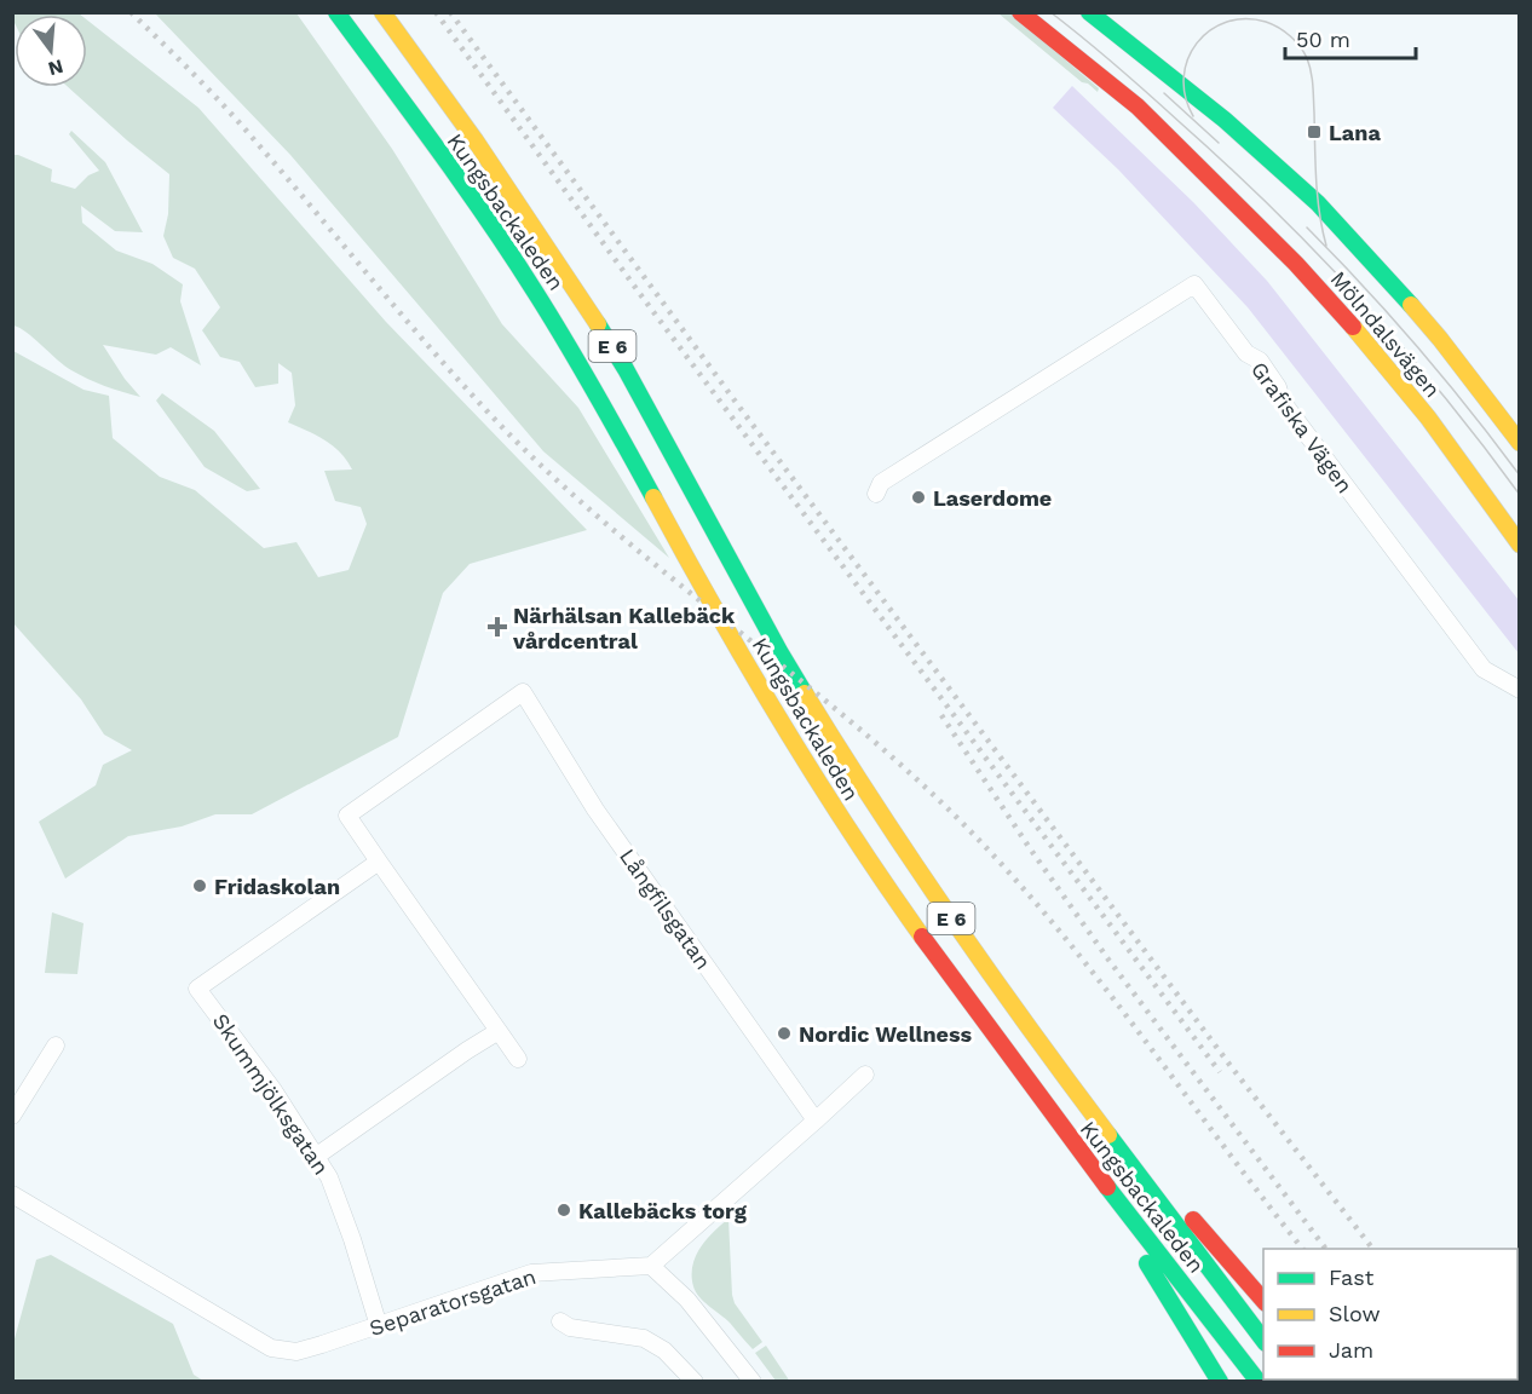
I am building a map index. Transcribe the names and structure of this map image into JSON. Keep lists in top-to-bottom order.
{
  "streets": {
    "main road": ["Kungsbackaleden", "Mölndalsvägen", "E 6"],
    "street": [
      "Grafiska Vägen",
      "Långfilsgatan",
      "Skummjölksgatan",
      "Separatorsgatan"
    ]
  },
  "crossings": [
    ["Långfilsgatan", "Skummjölksgatan"],
    ["Skummjölksgatan", "Separatorsgatan"]
  ],
  "places": {
    "transit": ["Lana"],
    "other": [
      "Laserdome",
      "Fridaskolan",
      "Nordic Wellness",
      "Kallebäcks torg"
    ],
    "health": ["Närhälsan Kallebäck vårdcentral"]
  },
  "legend": ["Fast", "Slow", "Jam"],
  "scale_bar": "50 m",
  "north": "bottom"
}
